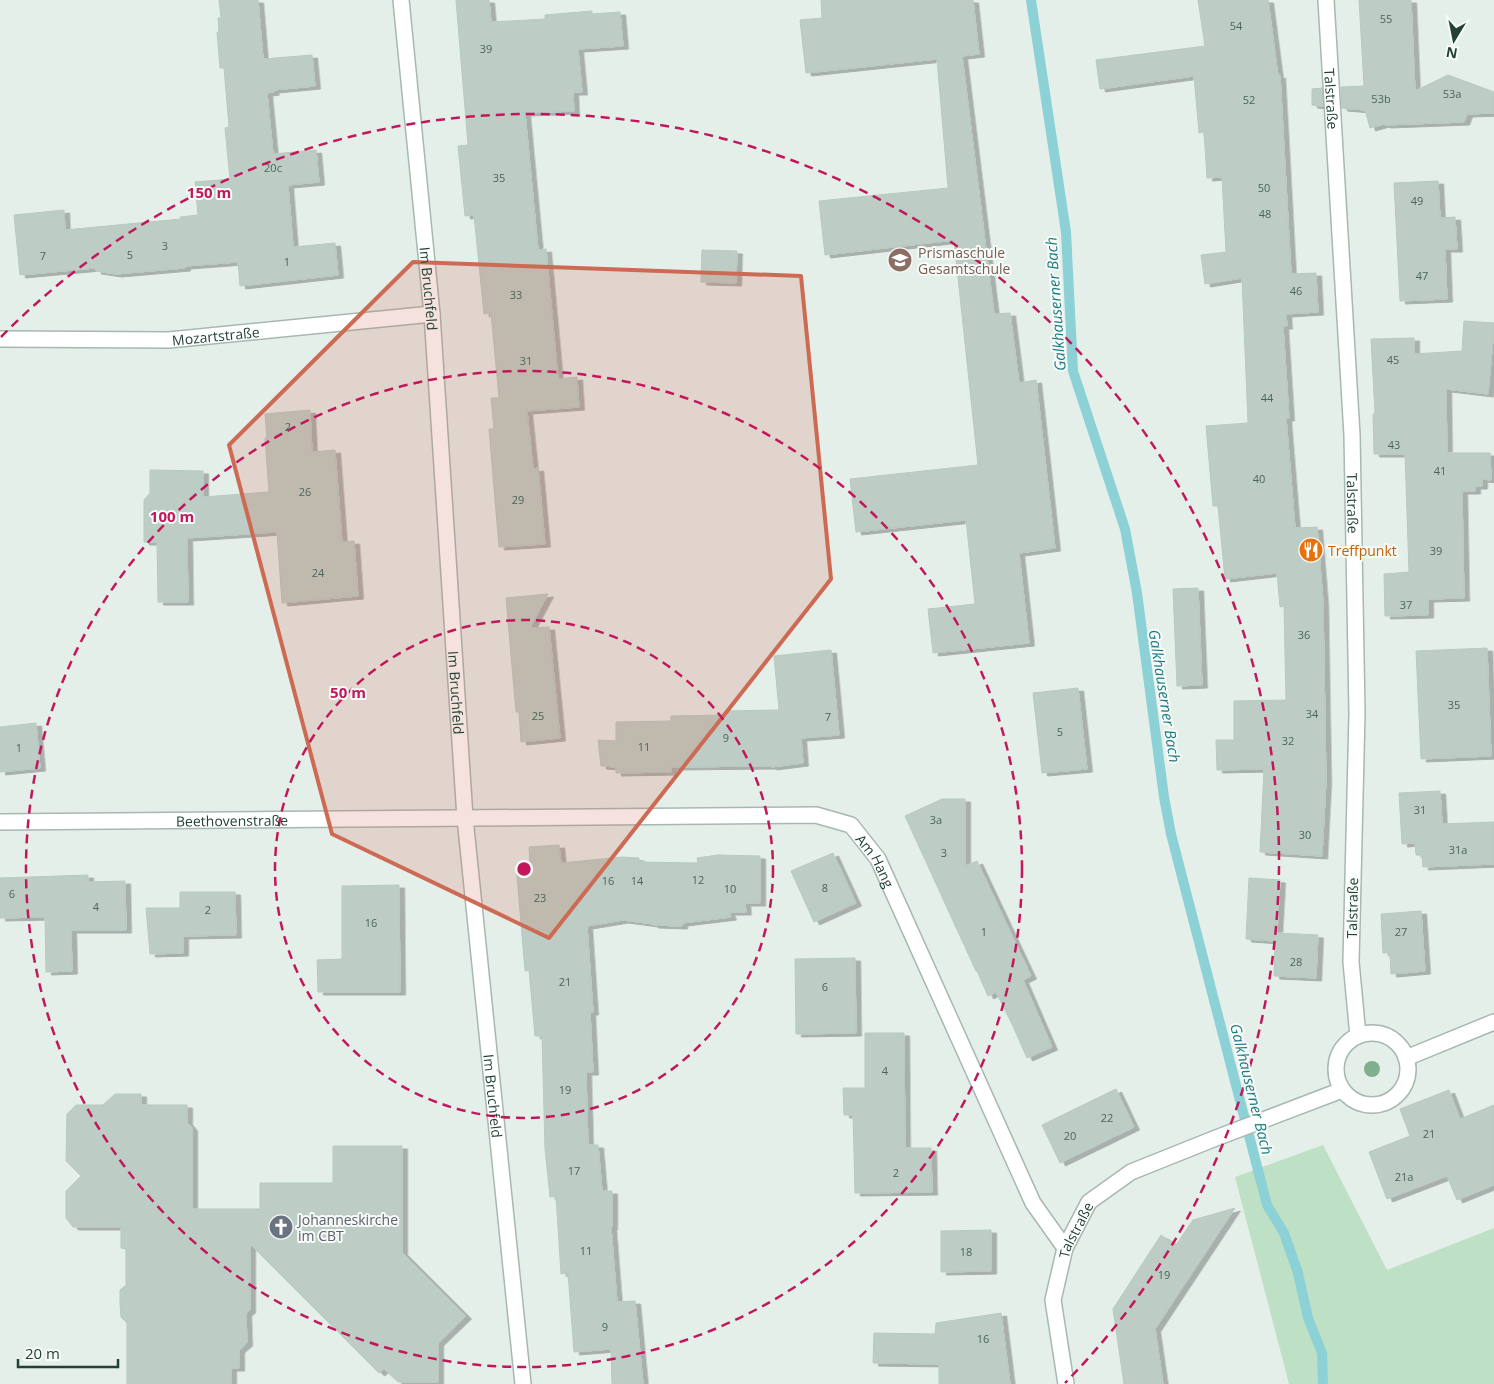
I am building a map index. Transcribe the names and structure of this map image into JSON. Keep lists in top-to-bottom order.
{
  "streets": {
    "street": [
      "Talstraße",
      "Im Bruchfeld",
      "Mozartstraße",
      "Beethovenstraße",
      "Am Hang"
    ]
  },
  "crossings": [
    ["Talstraße", "Am Hang"],
    ["Im Bruchfeld", "Mozartstraße"],
    ["Im Bruchfeld", "Beethovenstraße"],
    ["Im Bruchfeld", "Am Hang"],
    ["Beethovenstraße", "Am Hang"]
  ],
  "water": ["Galkhauserner Bach"],
  "places": {
    "school or university": ["Prismaschule Gesamtschule"],
    "restaurant": ["Treffpunkt"],
    "church": ["Johanneskirche im CBT"]
  },
  "house_numbers": [
    "55",
    "54",
    "39",
    "53a",
    "53b",
    "52",
    "20c",
    "35",
    "50",
    "49",
    "48",
    "3",
    "5",
    "7",
    "1",
    "47",
    "46",
    "33",
    "45",
    "31",
    "44",
    "2",
    "43",
    "41",
    "40",
    "26",
    "29",
    "39",
    "24",
    "37",
    "36",
    "35",
    "34",
    "25",
    "7",
    "5",
    "9",
    "32",
    "11",
    "1",
    "31",
    "3a",
    "30",
    "31a",
    "3",
    "12",
    "16",
    "14",
    "8",
    "10",
    "6",
    "23",
    "4",
    "2",
    "16",
    "1",
    "27",
    "28",
    "21",
    "6",
    "4",
    "19",
    "22",
    "21",
    "20",
    "17",
    "2",
    "21a",
    "11",
    "18",
    "19",
    "9",
    "16"
  ],
  "scale_bar": "20 m",
  "north": "bottom",
  "rings": ["150 m", "100 m", "50 m"]
}
